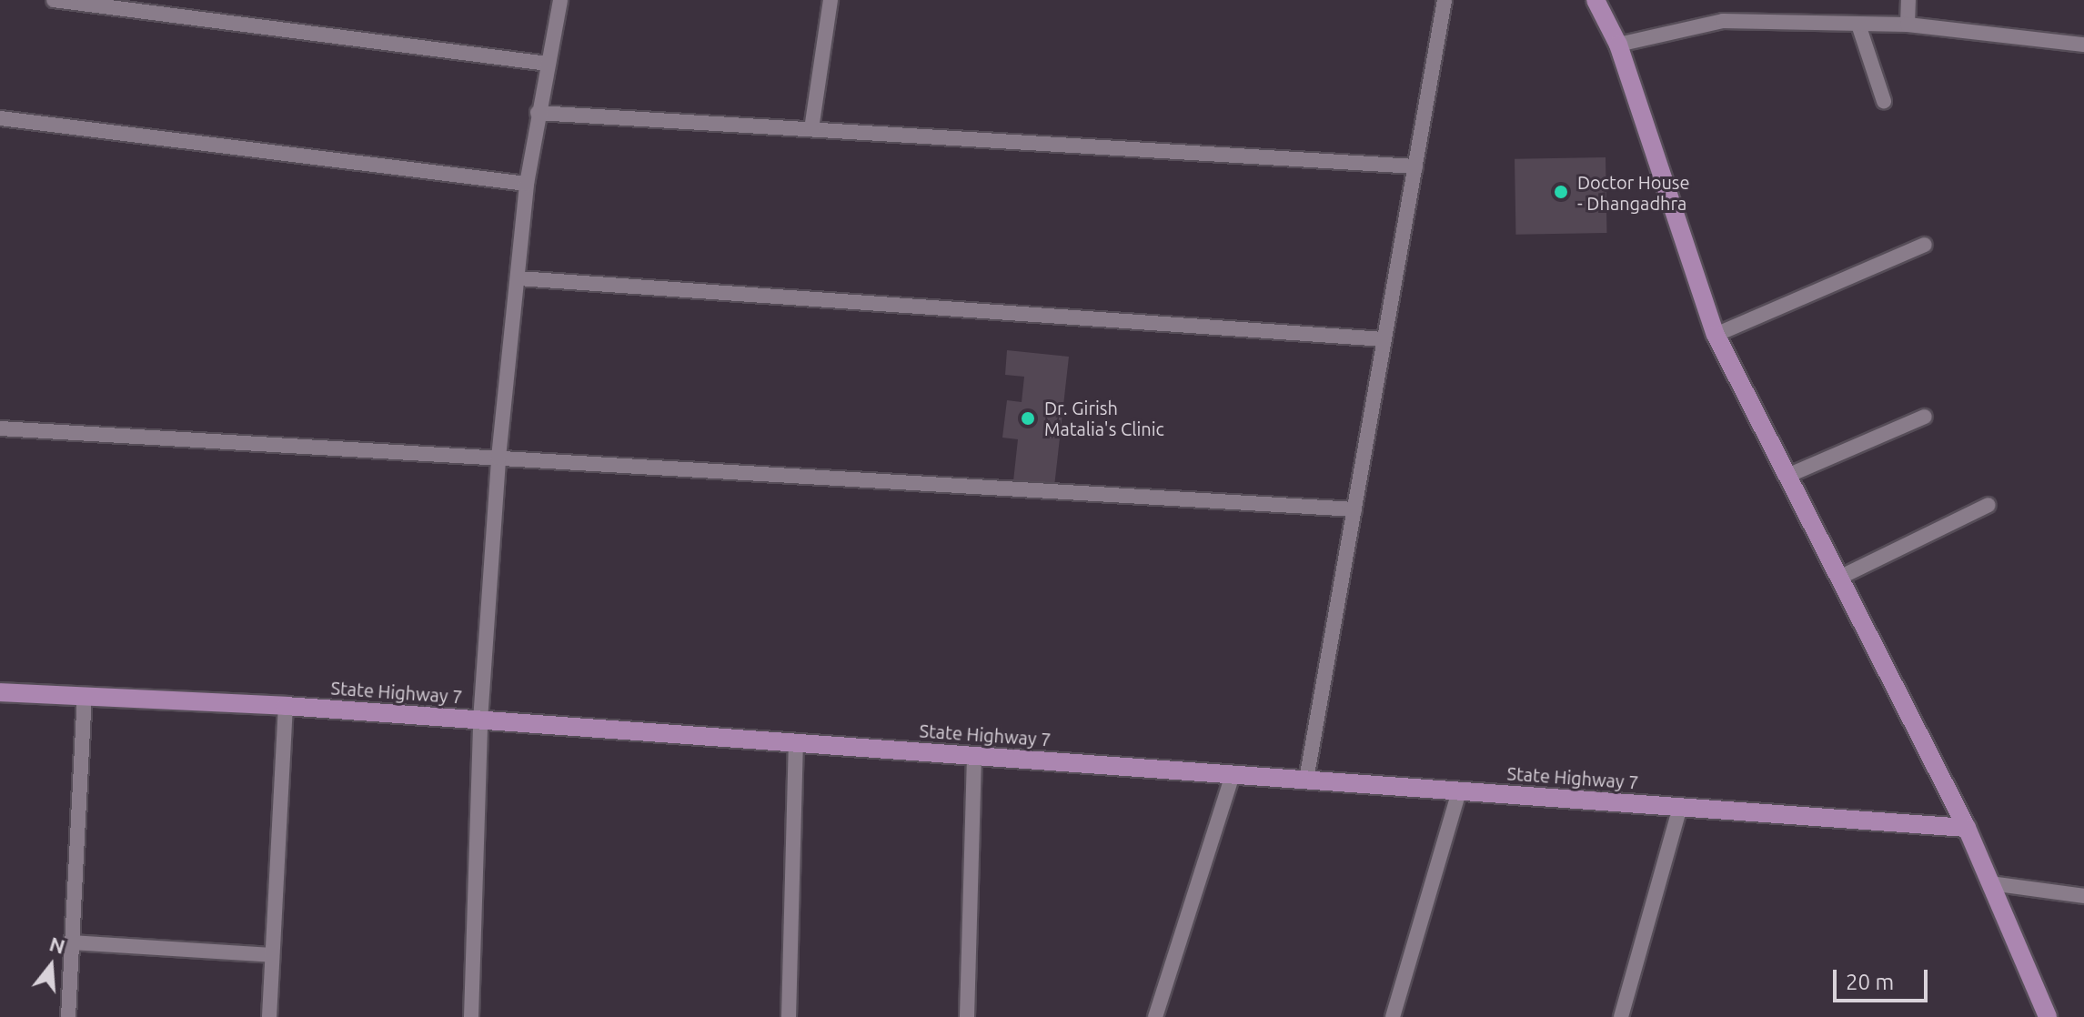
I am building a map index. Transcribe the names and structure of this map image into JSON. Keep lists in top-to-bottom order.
{
  "streets": {
    "main road": ["State Highway 7"]
  },
  "places": ["Doctor House - Dhangadhra", "Dr. Girish Matalia's Clinic"],
  "scale_bar": "20 m",
  "north": "top"
}
